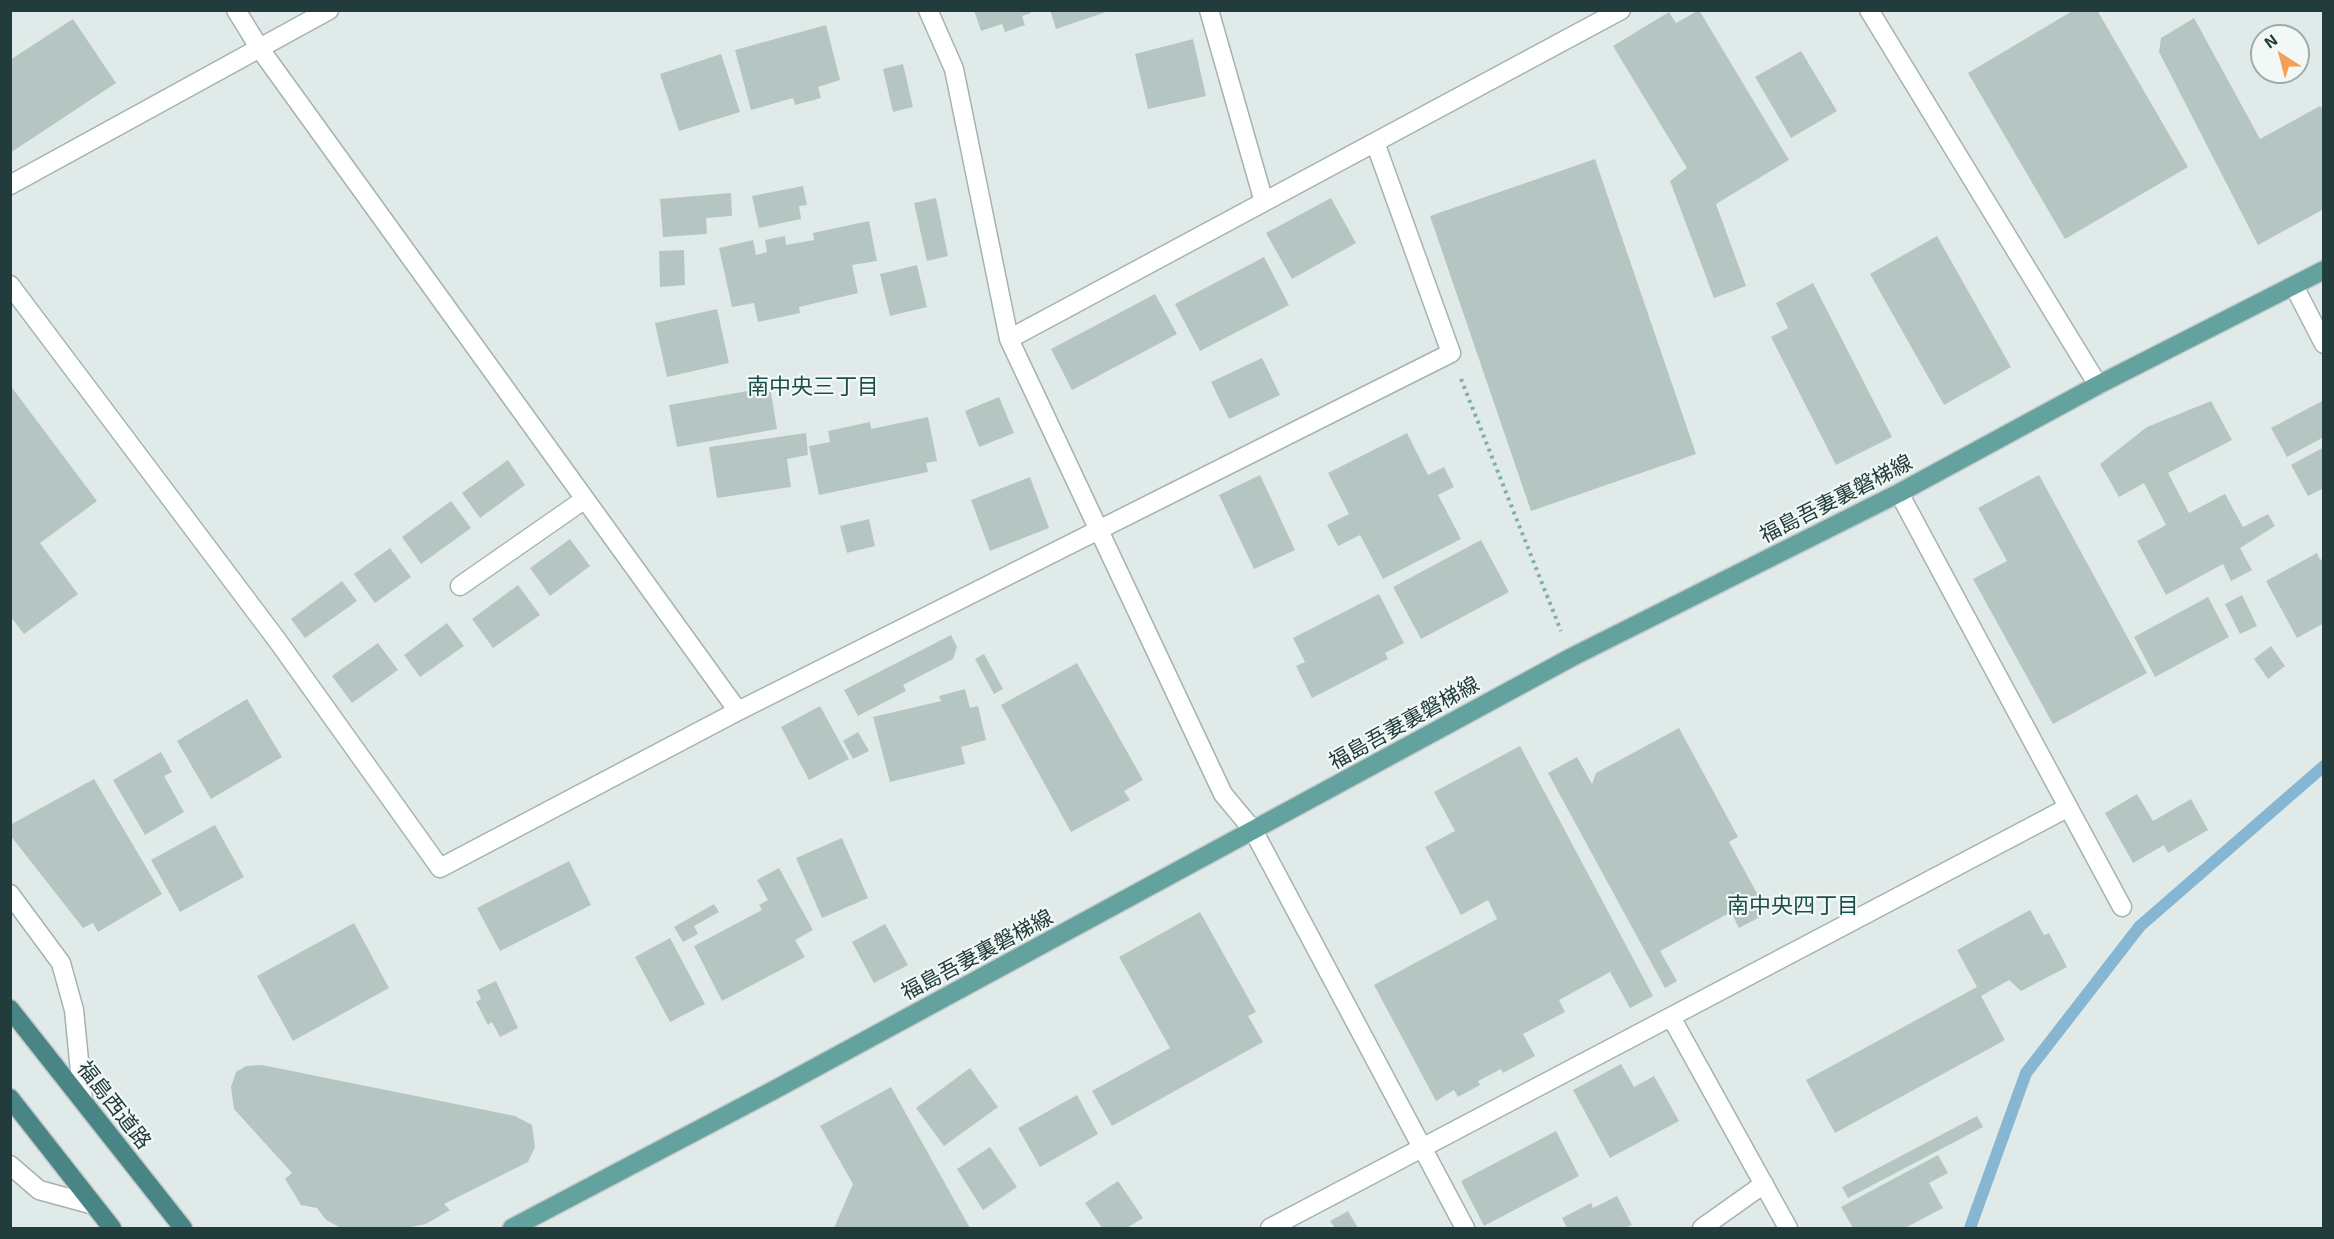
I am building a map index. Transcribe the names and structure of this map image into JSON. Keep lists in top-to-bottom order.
{
  "streets": {
    "highway": ["福島西道路"],
    "main road": ["福島吾妻裏磐梯線"]
  },
  "districts": ["南中央三丁目", "南中央四丁目"],
  "north": "top left"
}
